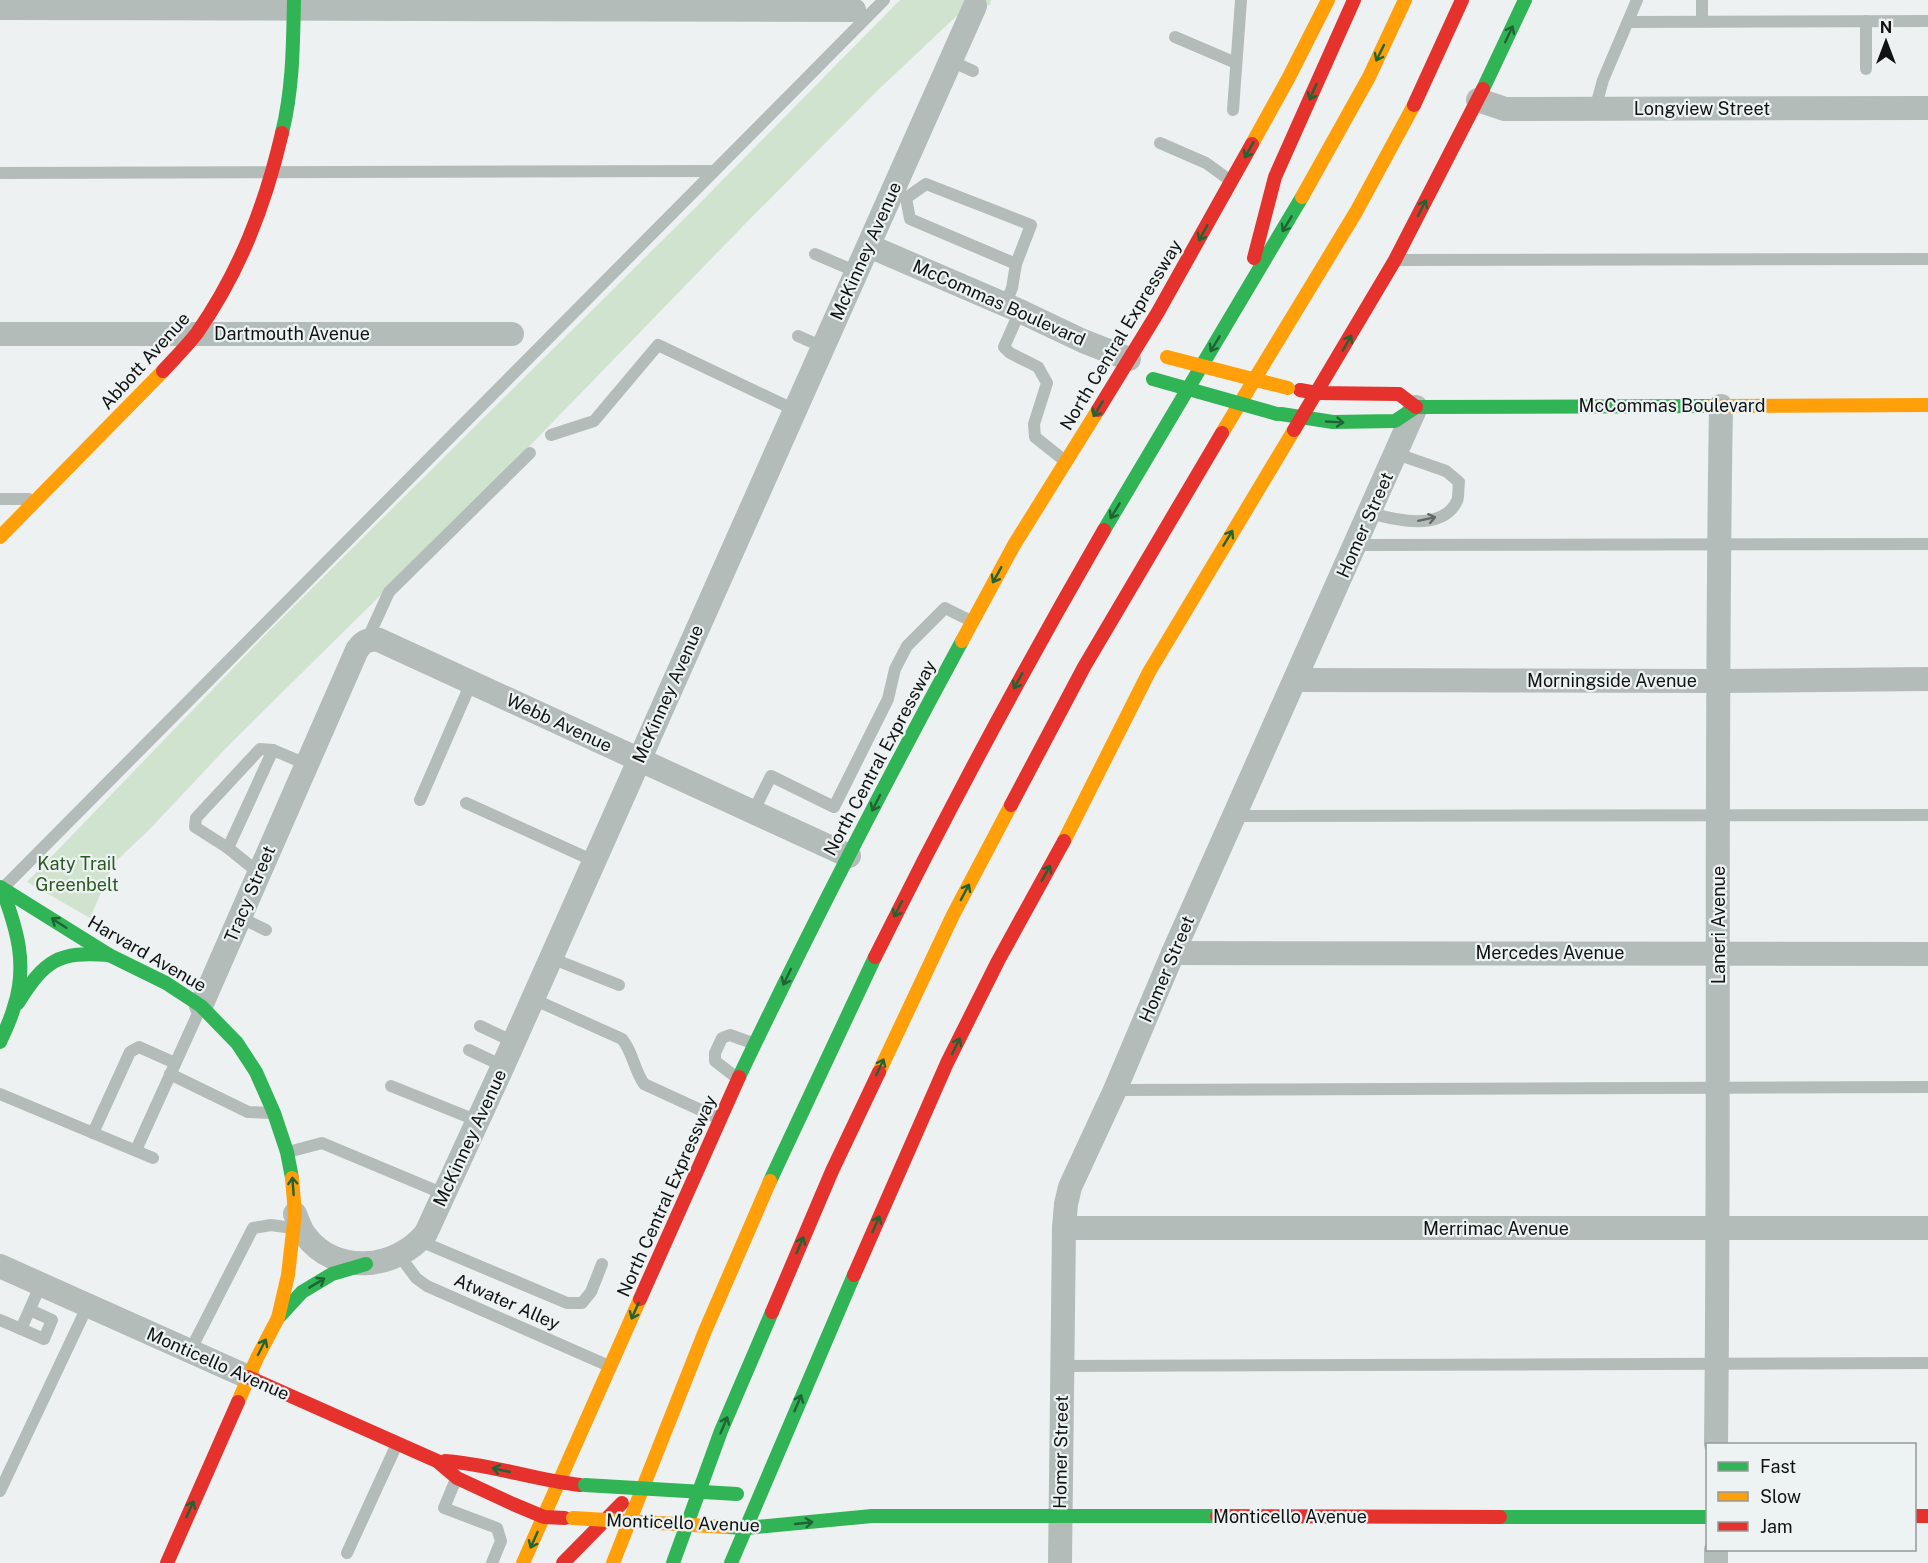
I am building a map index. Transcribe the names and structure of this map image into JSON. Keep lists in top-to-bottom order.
{
  "streets": {
    "main road": [
      "McCommas Boulevard",
      "North Central Expressway",
      "Abbott Avenue",
      "Harvard Avenue",
      "Monticello Avenue"
    ],
    "street": [
      "Longview Street",
      "McKinney Avenue",
      "Dartmouth Avenue",
      "Homer Street",
      "Morningside Avenue",
      "Webb Avenue",
      "Tracy Street",
      "Laneri Avenue",
      "Mercedes Avenue",
      "Merrimac Avenue"
    ],
    "lane": ["Atwater Alley"]
  },
  "crossings": [
    ["McKinney Avenue", "McCommas Boulevard"],
    ["McKinney Avenue", "Webb Avenue"],
    ["McKinney Avenue", "Harvard Avenue"],
    ["McKinney Avenue", "Atwater Alley"],
    ["McCommas Boulevard", "North Central Expressway"],
    ["McCommas Boulevard", "Homer Street"],
    ["McCommas Boulevard", "Laneri Avenue"],
    ["Dartmouth Avenue", "Abbott Avenue"],
    ["North Central Expressway", "Webb Avenue"],
    ["North Central Expressway", "Atwater Alley"],
    ["North Central Expressway", "Monticello Avenue"],
    ["Homer Street", "Morningside Avenue"],
    ["Homer Street", "Mercedes Avenue"],
    ["Homer Street", "Merrimac Avenue"],
    ["Homer Street", "Monticello Avenue"],
    ["Morningside Avenue", "Laneri Avenue"],
    ["Webb Avenue", "Tracy Street"],
    ["Tracy Street", "Harvard Avenue"],
    ["Laneri Avenue", "Mercedes Avenue"],
    ["Laneri Avenue", "Merrimac Avenue"]
  ],
  "parks": ["Katy Trail Greenbelt"],
  "legend": ["Fast", "Slow", "Jam"],
  "north": "top"
}
